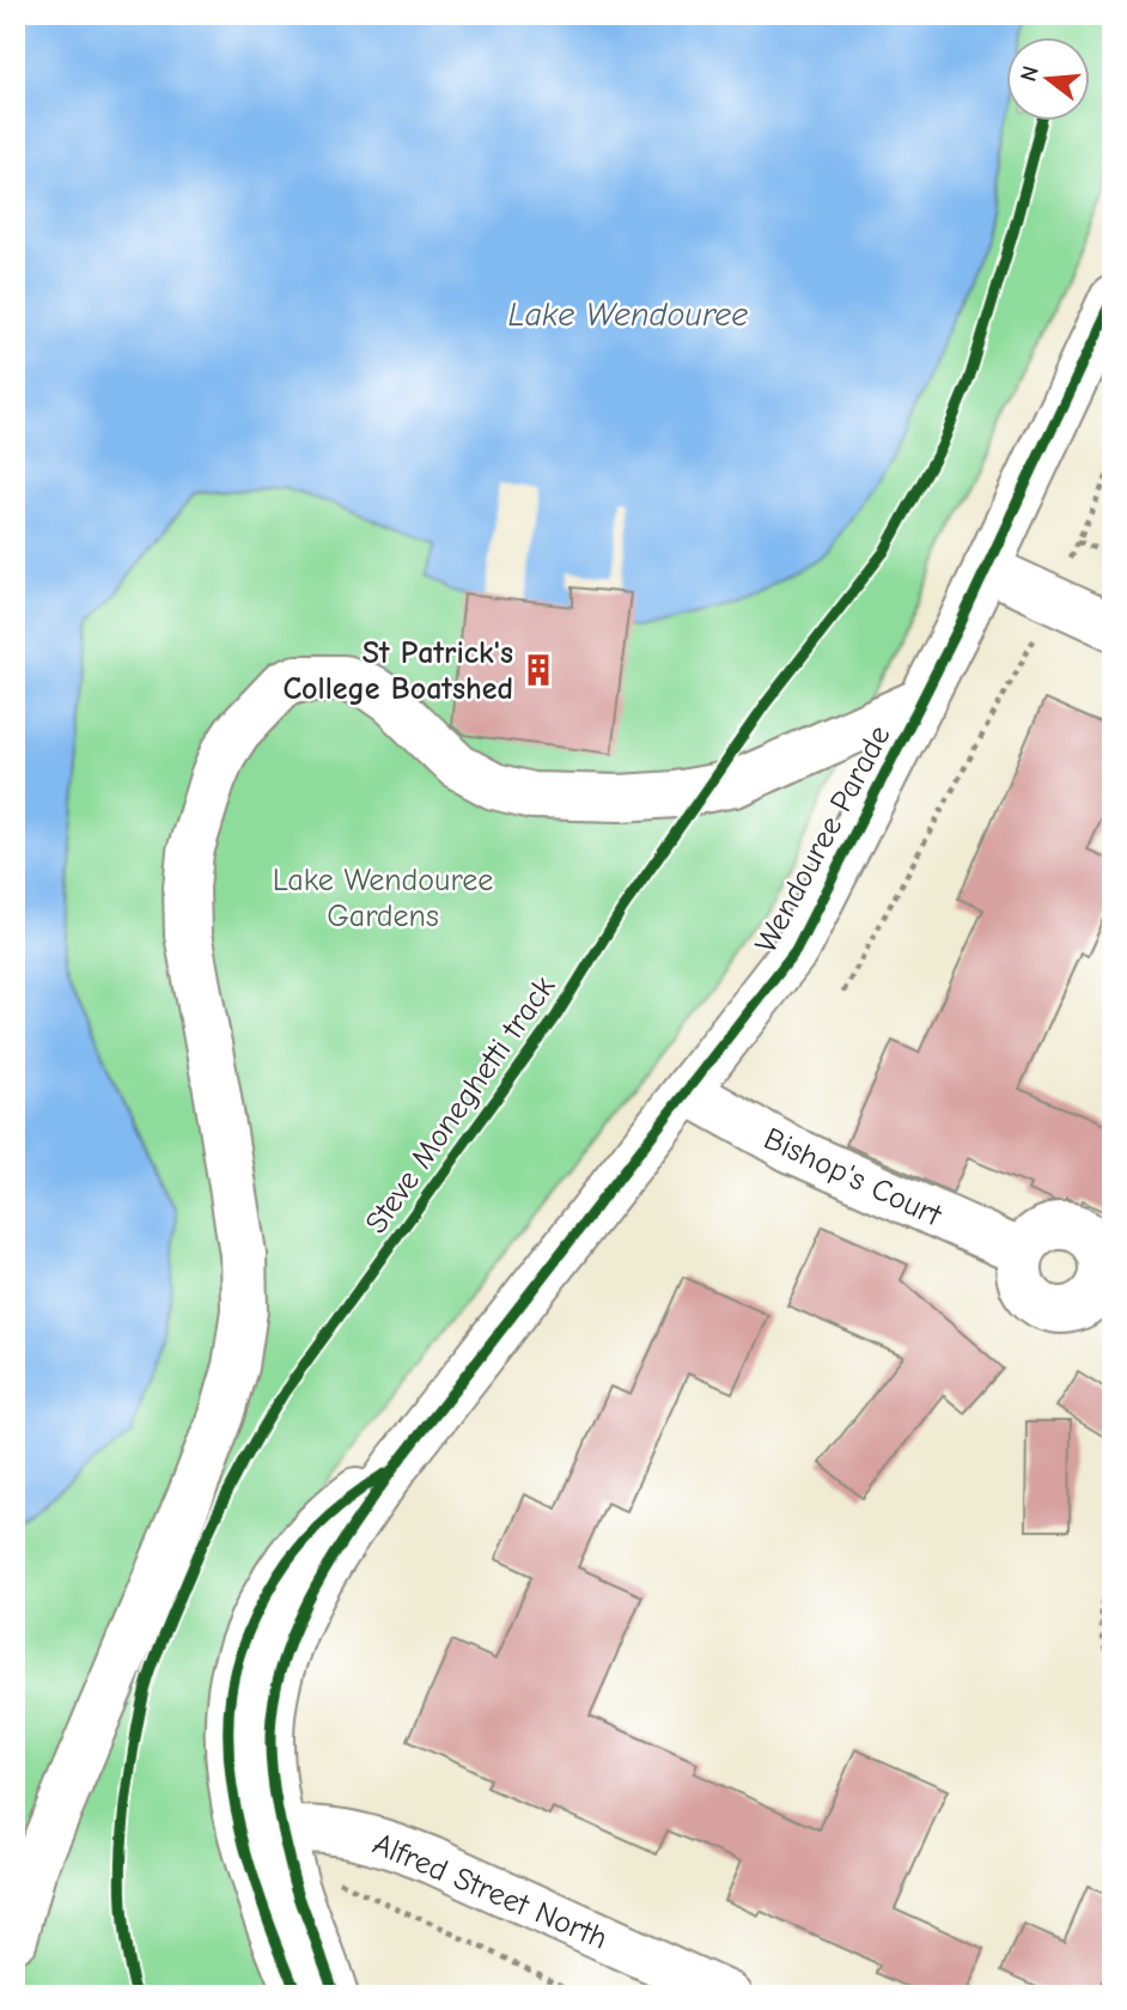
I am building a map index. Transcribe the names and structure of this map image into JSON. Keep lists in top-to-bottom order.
{
  "streets": {
    "street": ["Wendouree Parade", "Bishop's Court", "Alfred Street North"],
    "cycle path": ["Steve Moneghetti track"]
  },
  "crossings": [
    ["Wendouree Parade", "Bishop's Court"],
    ["Wendouree Parade", "Alfred Street North"]
  ],
  "water": ["Lake Wendouree"],
  "parks": ["Lake Wendouree Gardens"],
  "places": {
    "building": ["St Patrick's College Boatshed"]
  },
  "north": "left"
}
